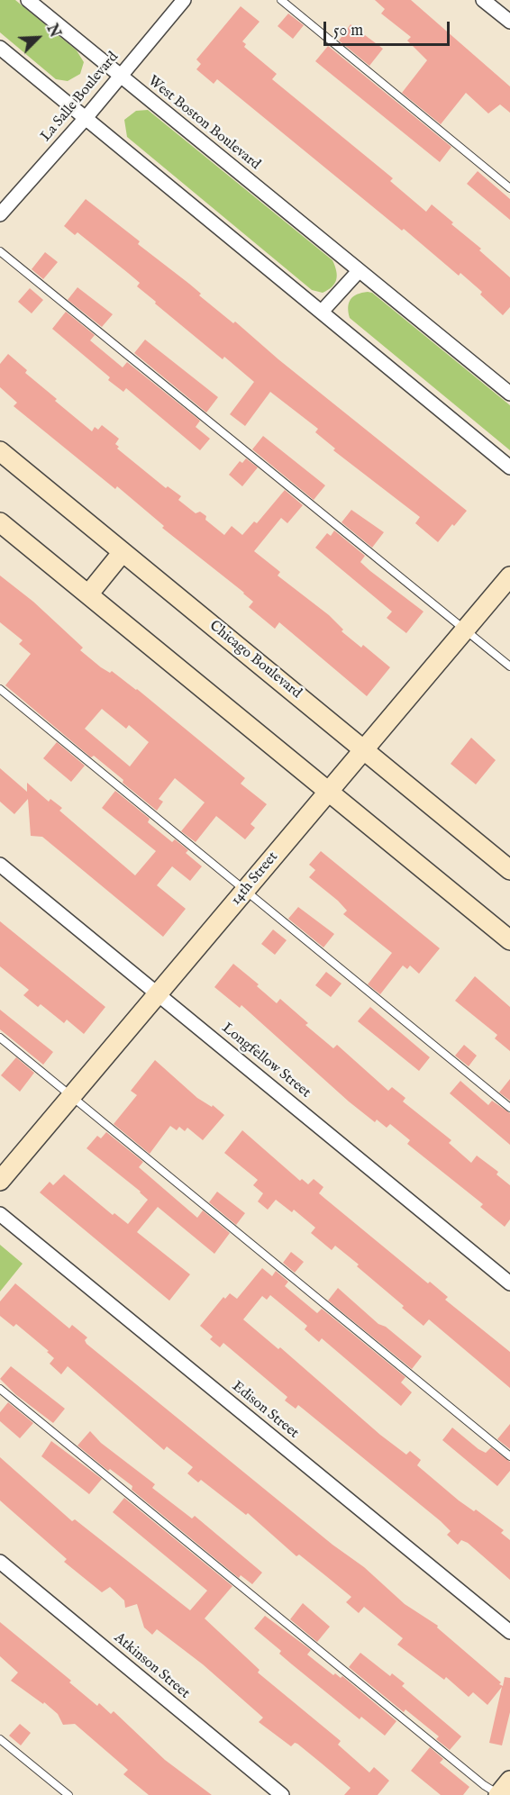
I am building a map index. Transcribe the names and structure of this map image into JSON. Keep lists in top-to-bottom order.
{
  "streets": {
    "street": [
      "La Salle Boulevard",
      "West Boston Boulevard",
      "Chicago Boulevard",
      "14th Street",
      "Longfellow Street",
      "Edison Street",
      "Atkinson Street"
    ]
  },
  "crossings": [
    ["La Salle Boulevard", "West Boston Boulevard"],
    ["Chicago Boulevard", "14th Street"],
    ["14th Street", "Longfellow Street"]
  ],
  "scale_bar": "50 m",
  "north": "top right"
}
